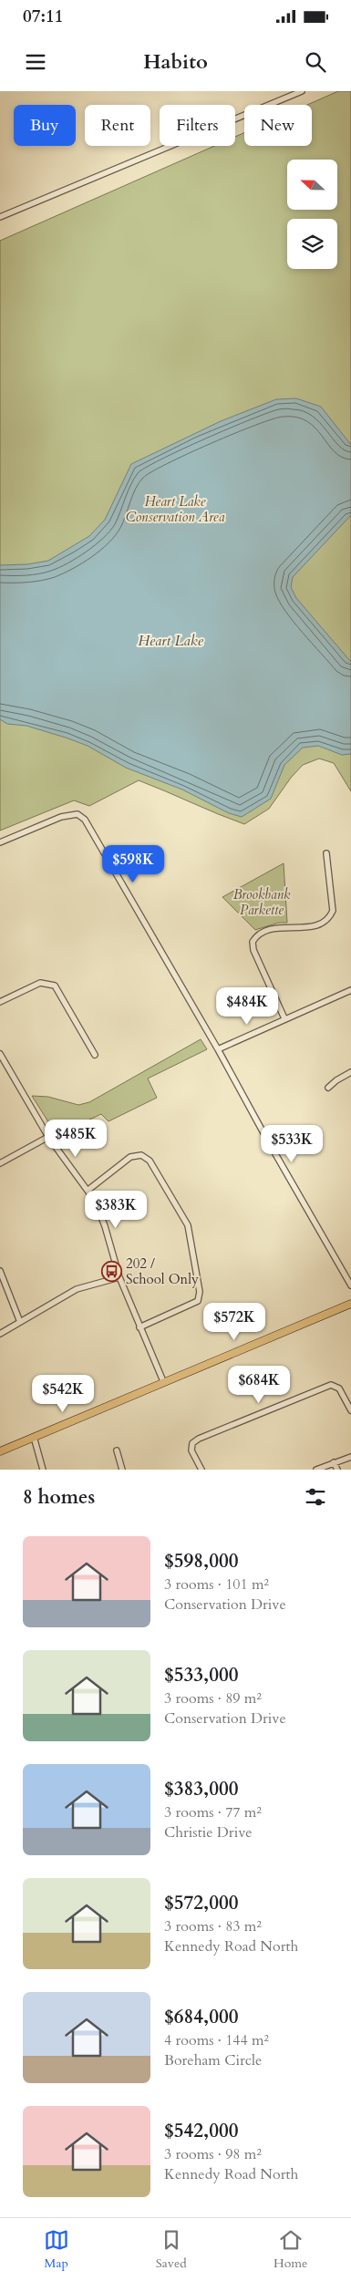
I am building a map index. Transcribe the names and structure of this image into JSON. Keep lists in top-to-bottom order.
{
  "water": ["Heart Lake"],
  "parks": ["Heart Lake Conservation Area", "Brookbank Parkette"],
  "places": {
    "bus stop": ["202 / School Only"]
  },
  "north": "left",
  "page": {
    "status": "07:11",
    "header": "Habito",
    "chip": [
      "Buy",
      "Rent",
      "Filters",
      "New"
    ],
    "price": [
      "$598K",
      "$484K",
      "$485K",
      "$533K",
      "$383K",
      "$572K",
      "$684K",
      "$542K"
    ],
    "heading": "8 homes",
    "list": [
      {
        "name": "$598,000",
        "note": "3 rooms · 101 m² · Conservation Drive"
      },
      {
        "name": "$533,000",
        "note": "3 rooms · 89 m² · Conservation Drive"
      },
      {
        "name": "$383,000",
        "note": "3 rooms · 77 m² · Christie Drive"
      },
      {
        "name": "$572,000",
        "note": "3 rooms · 83 m² · Kennedy Road North"
      },
      {
        "name": "$684,000",
        "note": "4 rooms · 144 m² · Boreham Circle"
      },
      {
        "name": "$542,000",
        "note": "3 rooms · 98 m² · Kennedy Road North"
      }
    ],
    "tabs": ["Map", "Saved", "Home"]
  }
}
